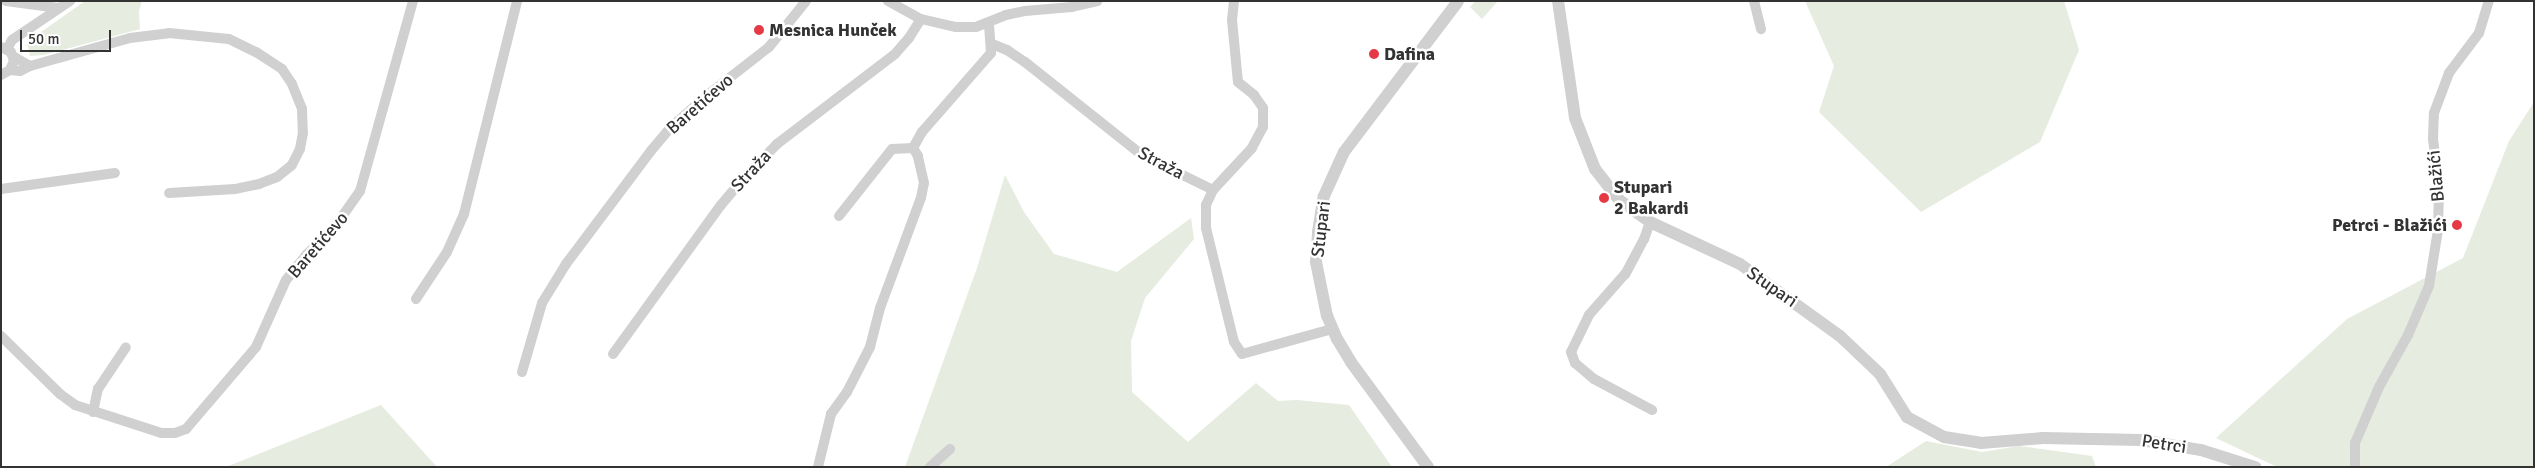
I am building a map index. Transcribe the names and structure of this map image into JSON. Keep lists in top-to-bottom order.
{
  "streets": {
    "street": [
      "Baretićevo",
      "Straža",
      "Blažići",
      "Stupari",
      "Petrci"
    ]
  },
  "crossings": [
    ["Stupari", "Petrci"]
  ],
  "places": [
    "Mesnica Hunček",
    "Dafina",
    "Stupari 2 Bakardi",
    "Petrci - Blažići"
  ],
  "scale_bar": "50 m"
}
